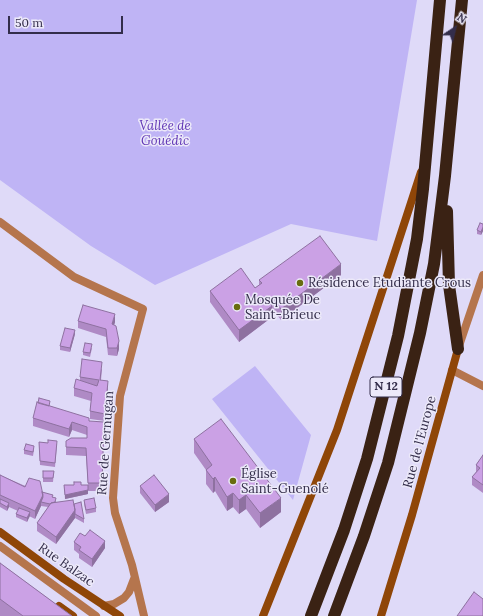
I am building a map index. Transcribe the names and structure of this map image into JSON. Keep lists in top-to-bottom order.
{
  "streets": {
    "highway": ["N 12"],
    "street": ["Rue de l'Europe", "Rue de Gernugan", "Rue Balzac"]
  },
  "parks": ["Vallée de Gouédic"],
  "places": ["Résidence Etudiante Crous", "Mosquée De Saint-Brieuc", "Église Saint-Guenolé"],
  "scale_bar": "50 m",
  "north": "top right"
}
